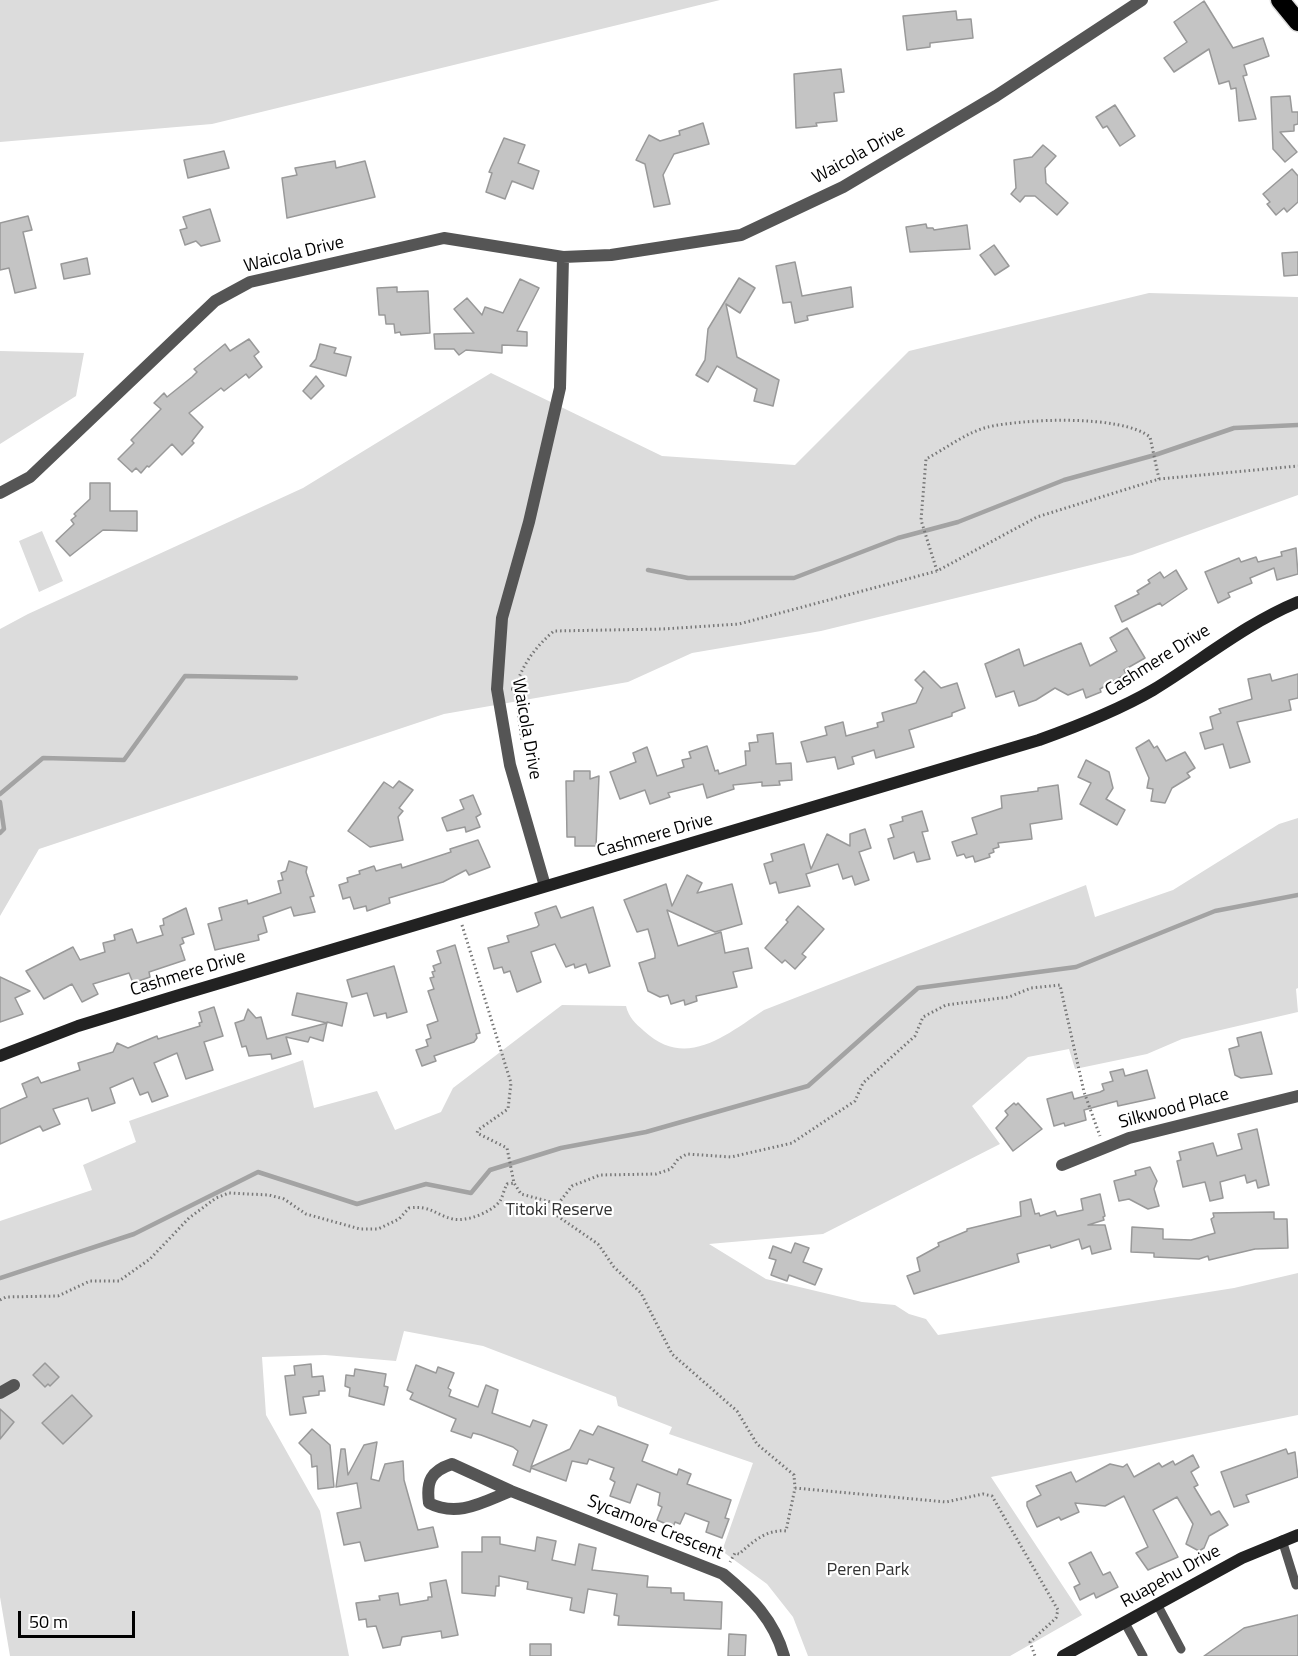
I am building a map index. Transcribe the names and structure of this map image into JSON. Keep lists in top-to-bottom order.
{
  "streets": {
    "street": [
      "Waicola Drive",
      "Cashmere Drive",
      "Silkwood Place",
      "Sycamore Crescent",
      "Ruapehu Drive"
    ]
  },
  "crossings": [
    ["Waicola Drive", "Cashmere Drive"]
  ],
  "parks": ["Titoki Reserve", "Peren Park"],
  "scale_bar": "50 m"
}
